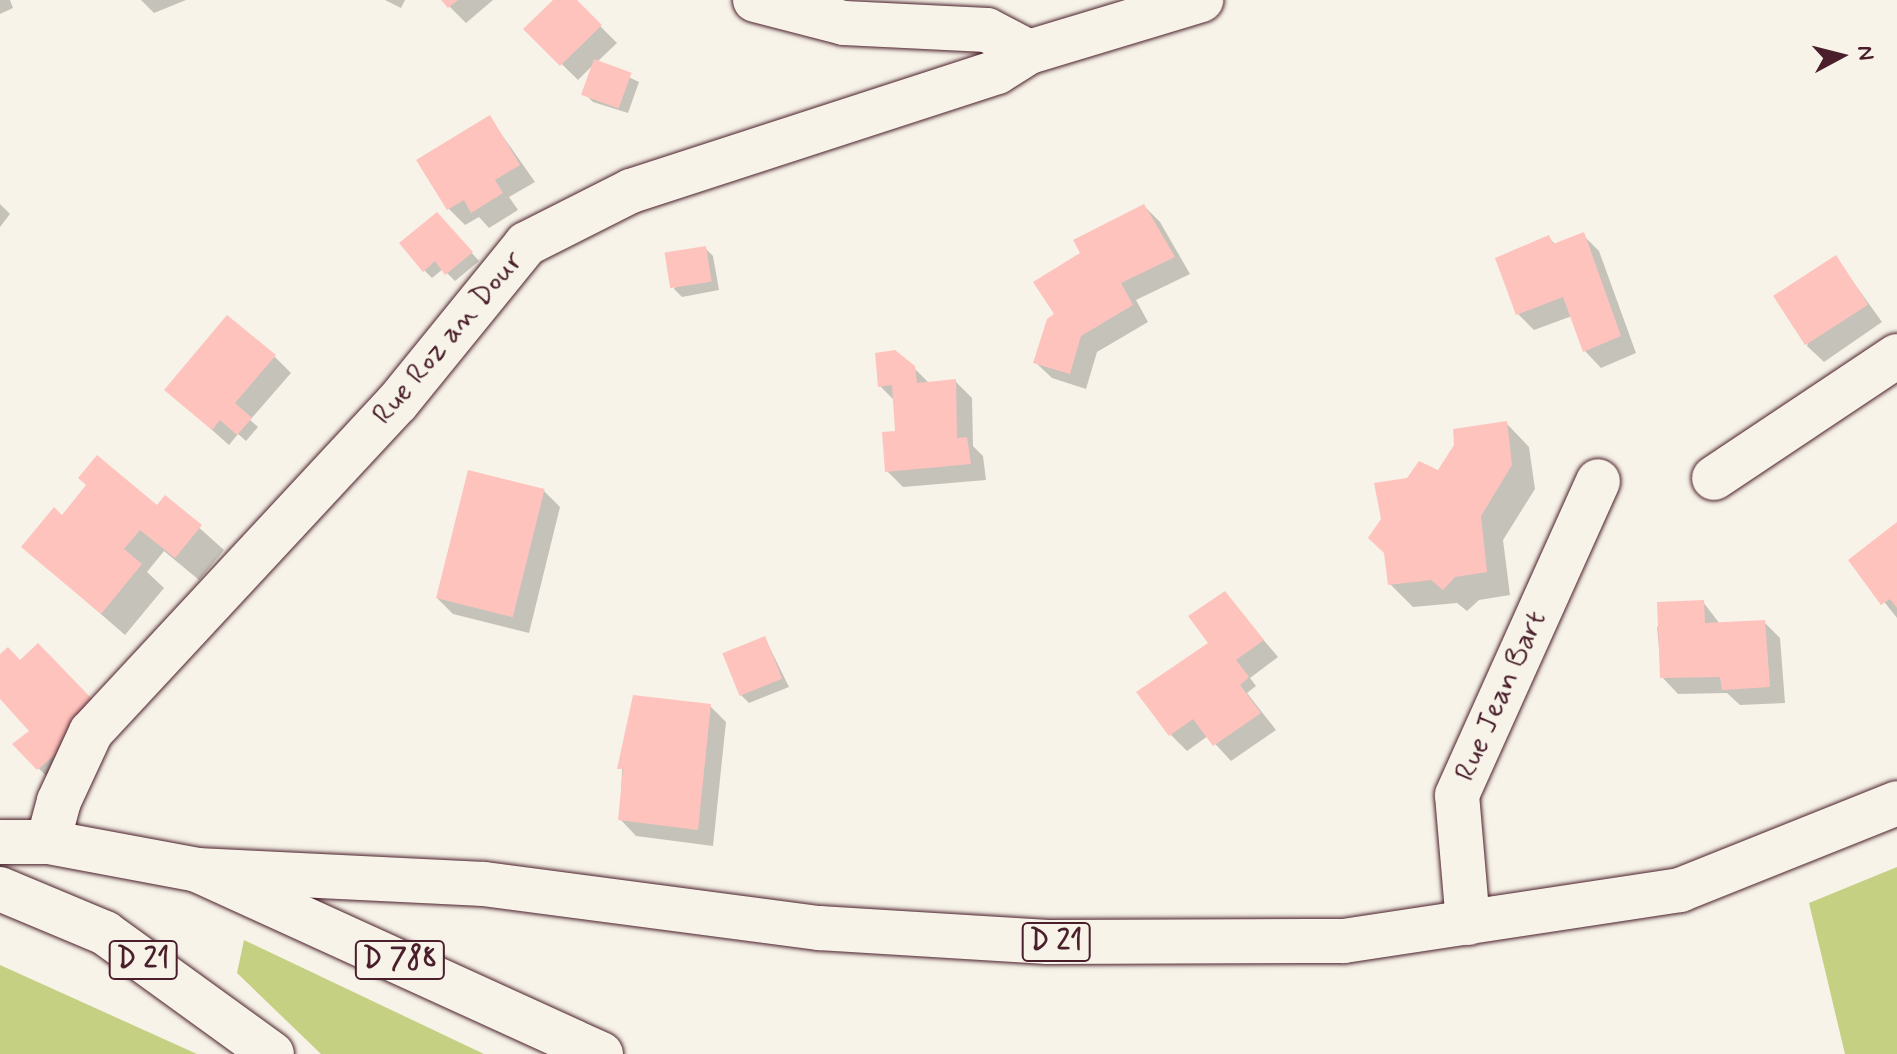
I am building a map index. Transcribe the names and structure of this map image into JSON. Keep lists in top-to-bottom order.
{
  "streets": {
    "main road": [
      "Rue Roz an Dour",
      "Rue Jean Bart",
      "D 21",
      "D 788"
    ]
  },
  "crossings": [
    ["Rue Roz an Dour", "D 788"],
    ["Rue Jean Bart", "D 21"],
    ["D 21", "D 788"]
  ],
  "north": "right"
}
